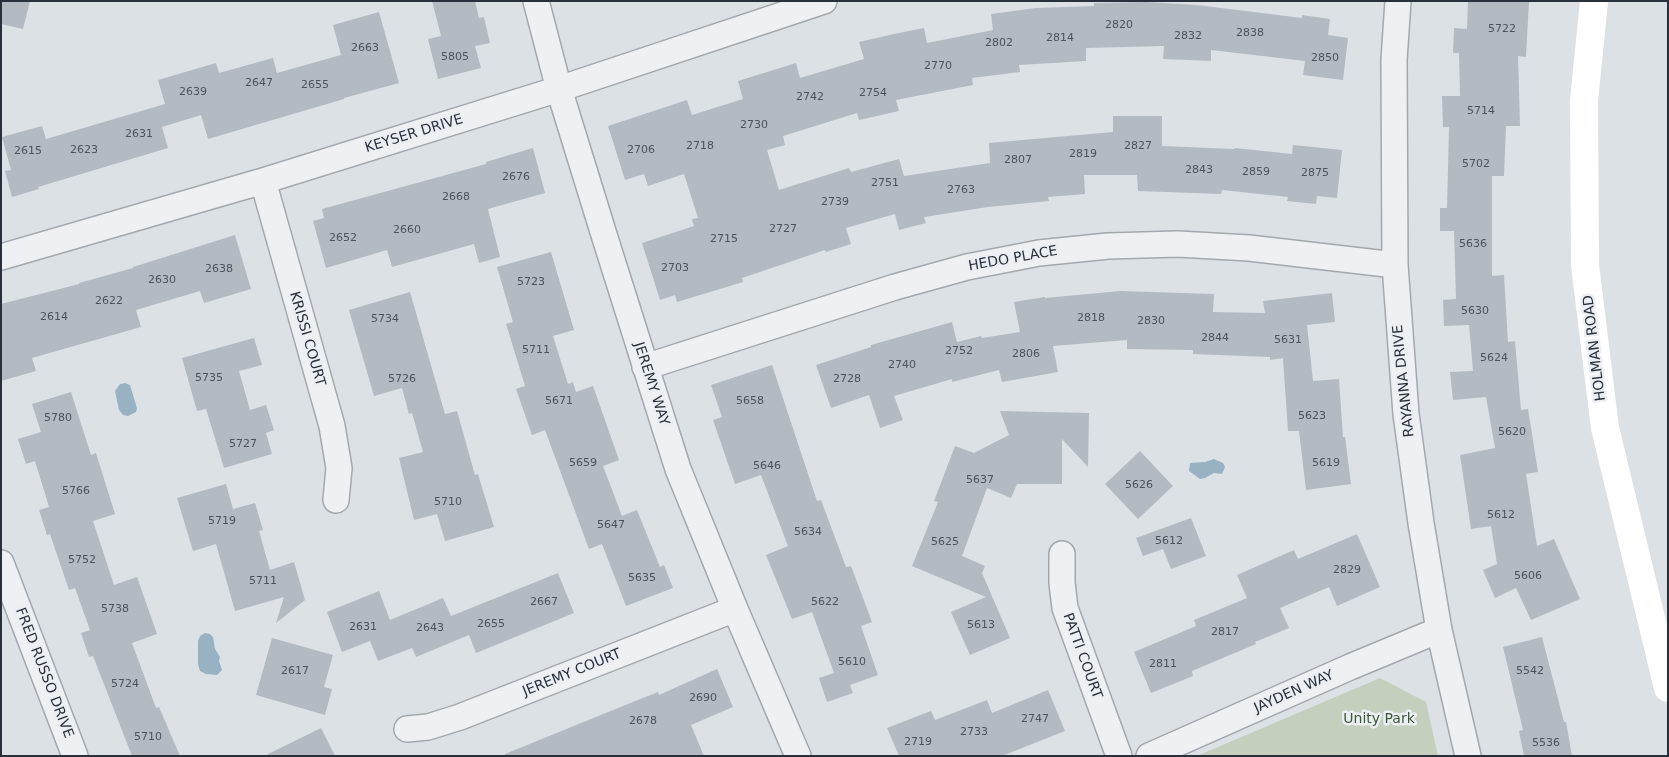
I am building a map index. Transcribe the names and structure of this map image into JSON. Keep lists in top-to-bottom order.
{
  "streets": {
    "main road": ["HOLMAN ROAD"],
    "street": [
      "KEYSER DRIVE",
      "HEDO PLACE",
      "KRISSI COURT",
      "RAYANNA DRIVE",
      "JEREMY WAY",
      "PATTI COURT",
      "FRED RUSSO DRIVE",
      "JEREMY COURT",
      "JAYDEN WAY"
    ]
  },
  "crossings": [
    ["KEYSER DRIVE", "KRISSI COURT"],
    ["KEYSER DRIVE", "JEREMY WAY"],
    ["HEDO PLACE", "RAYANNA DRIVE"],
    ["HEDO PLACE", "JEREMY WAY"],
    ["RAYANNA DRIVE", "JAYDEN WAY"],
    ["JEREMY WAY", "JEREMY COURT"]
  ],
  "parks": ["Unity Park"],
  "house_numbers": [
    "2820",
    "5722",
    "2838",
    "2832",
    "2814",
    "2802",
    "2663",
    "5805",
    "2850",
    "2770",
    "2647",
    "2655",
    "2639",
    "2754",
    "2742",
    "5714",
    "2730",
    "2631",
    "2718",
    "2827",
    "2623",
    "2706",
    "2615",
    "2819",
    "2807",
    "5702",
    "2843",
    "2859",
    "2875",
    "2676",
    "2751",
    "2763",
    "2668",
    "2739",
    "2727",
    "2660",
    "2652",
    "2715",
    "5636",
    "2703",
    "2638",
    "2630",
    "5723",
    "2622",
    "5630",
    "2614",
    "2818",
    "5734",
    "2830",
    "2844",
    "5631",
    "5711",
    "2752",
    "2806",
    "5624",
    "2740",
    "5735",
    "5726",
    "2728",
    "5671",
    "5658",
    "5623",
    "5780",
    "5620",
    "5727",
    "5659",
    "5619",
    "5646",
    "5637",
    "5626",
    "5766",
    "5710",
    "5612",
    "5719",
    "5647",
    "5634",
    "5612",
    "5625",
    "5752",
    "2829",
    "5606",
    "5635",
    "5711",
    "2667",
    "5622",
    "5738",
    "2655",
    "5613",
    "2631",
    "2643",
    "2817",
    "5610",
    "2811",
    "2617",
    "5542",
    "5724",
    "2690",
    "2747",
    "2678",
    "2733",
    "5710",
    "2719",
    "5536"
  ]
}
